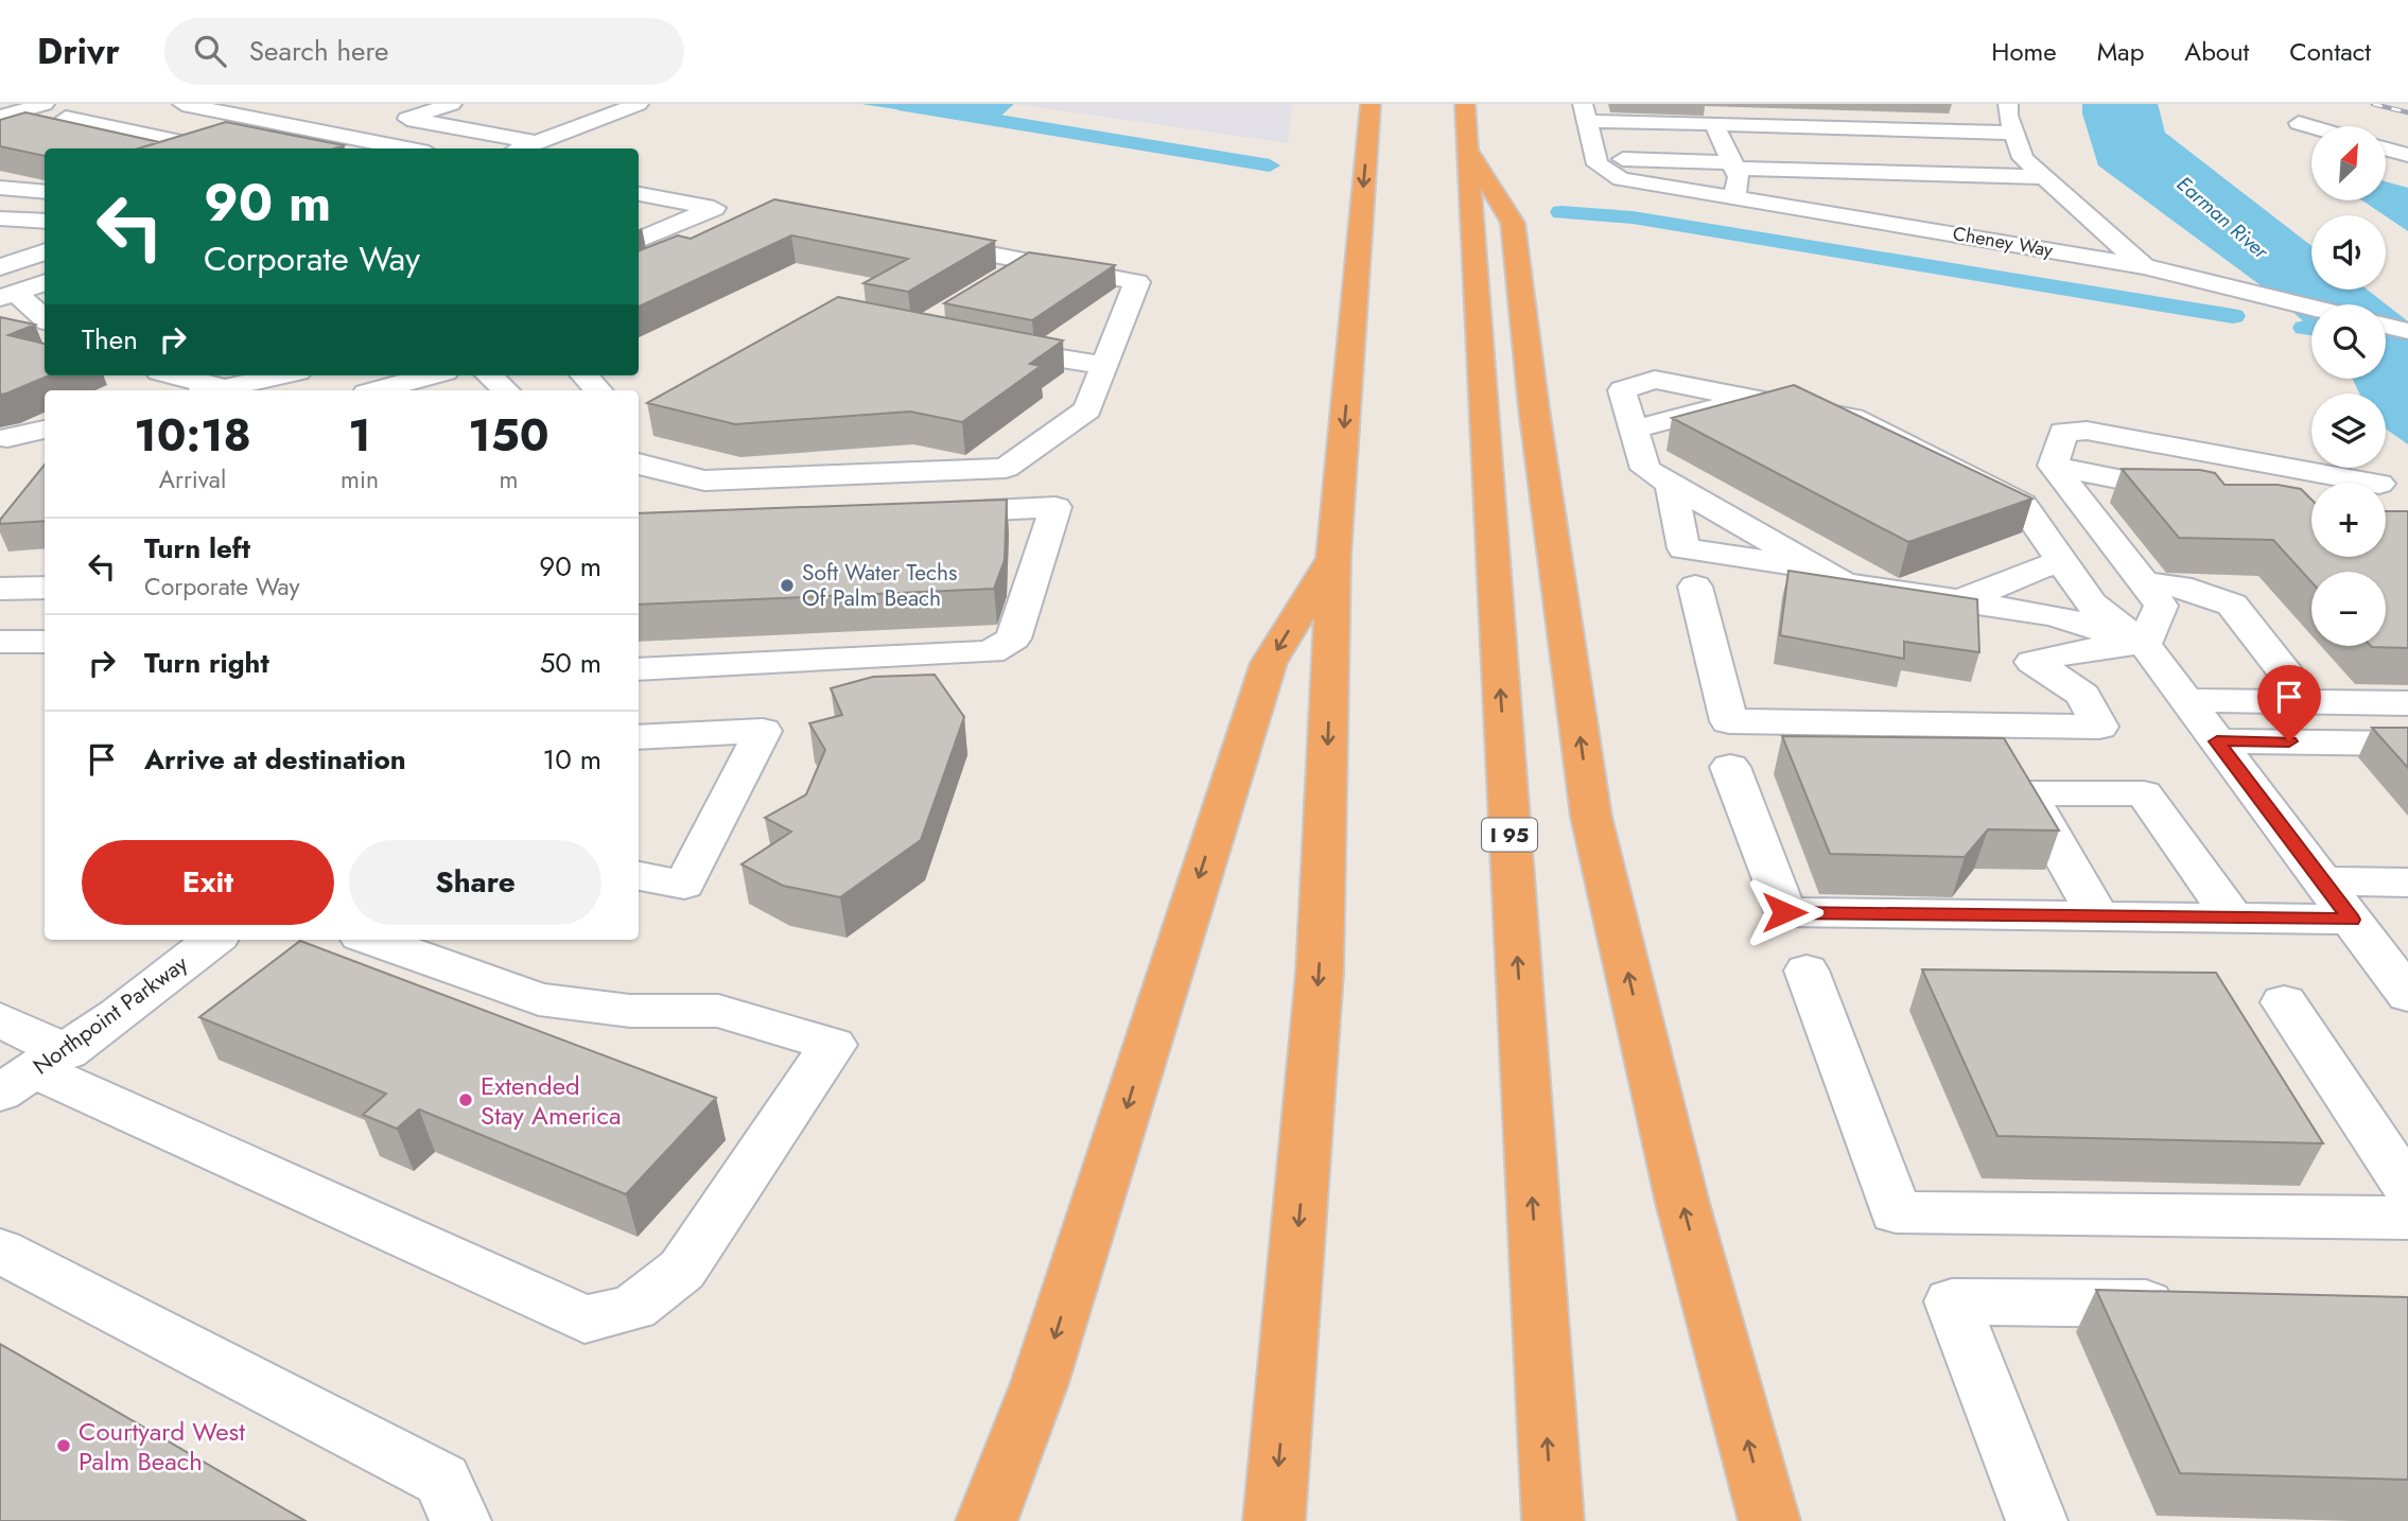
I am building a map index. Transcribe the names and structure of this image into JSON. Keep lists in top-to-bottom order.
{
  "streets": {
    "highway": ["I 95"],
    "street": ["Cheney Way", "Northpoint Parkway"]
  },
  "water": ["Earman River"],
  "places": ["Soft Water Techs Of Palm Beach", "Extended Stay America", "Courtyard West Palm Beach"],
  "north": "top right",
  "page": {
    "header": "Drivr",
    "search": "Search here",
    "nav": [
      "Home",
      "Map",
      "About",
      "Contact"
    ],
    "map_buttons": ["+", "−"],
    "turn": ["90 m", "Corporate Way"],
    "then": "Then",
    "eta": [
      "10:18",
      "Arrival",
      "1",
      "min",
      "150",
      "m"
    ],
    "list": [
      {
        "name": "Turn left",
        "note": "Corporate Way",
        "value": "90 m"
      },
      {
        "name": "Turn right",
        "value": "50 m"
      },
      {
        "name": "Arrive at destination",
        "value": "10 m"
      }
    ],
    "buttons": ["Exit", "Share"]
  }
}
